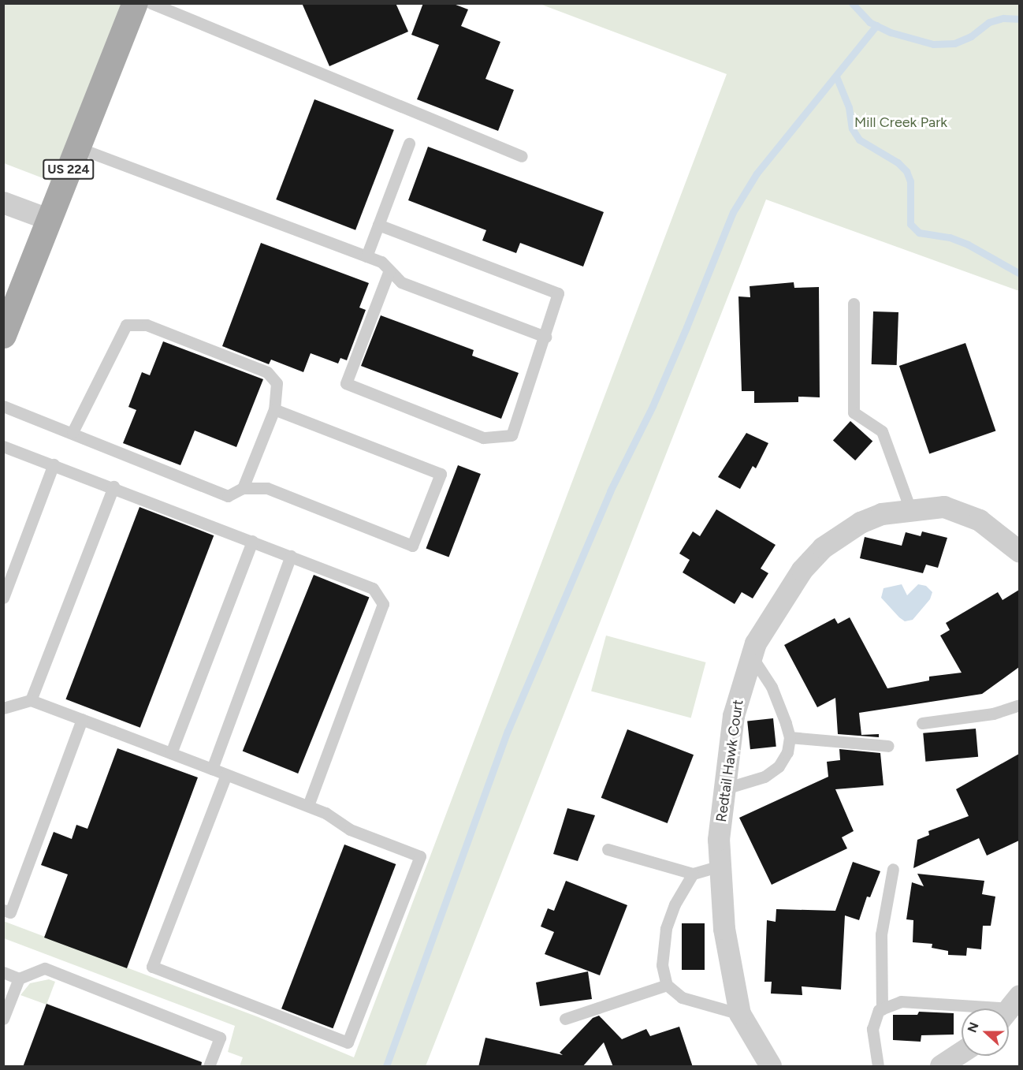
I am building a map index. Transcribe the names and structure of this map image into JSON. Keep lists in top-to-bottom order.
{
  "streets": {
    "main road": ["US 224"],
    "street": ["Redtail Hawk Court"]
  },
  "parks": ["Mill Creek Park"],
  "north": "left"
}
